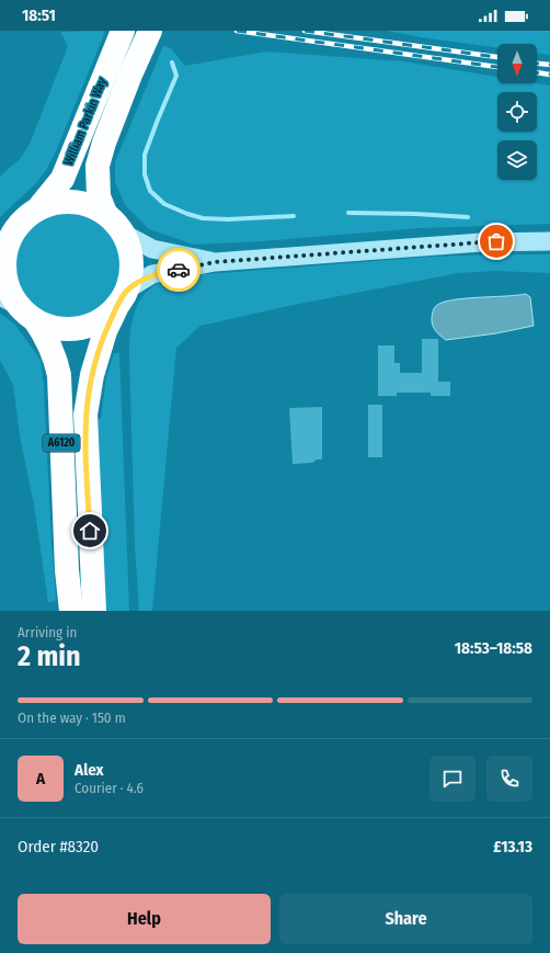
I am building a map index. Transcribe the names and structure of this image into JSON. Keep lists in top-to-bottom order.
{
  "streets": {
    "highway": ["William Parkin Way", "A6120"]
  },
  "crossings": [
    ["William Parkin Way", "A6120"]
  ],
  "north": "bottom",
  "page": {
    "status": "18:51",
    "heading": ["2 min", "Arriving in", "18:53–18:58"],
    "panel": [
      "Alex",
      "Courier · 4.6",
      "Order #8320",
      "£13.13"
    ],
    "bar": "On the way · 150 m",
    "round": "A",
    "buttons": ["Help", "Share"]
  }
}
